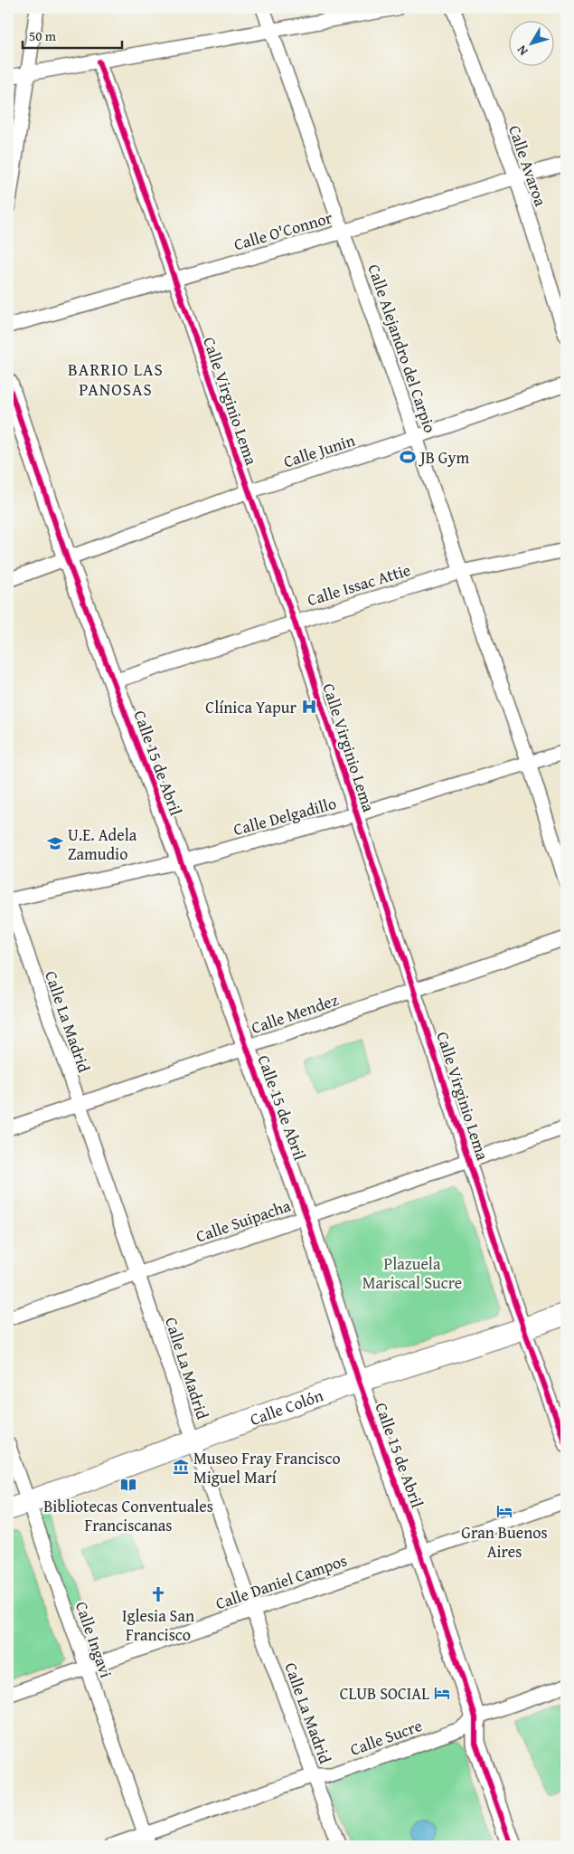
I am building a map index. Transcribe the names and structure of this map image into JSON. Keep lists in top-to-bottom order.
{
  "streets": {
    "main road": ["Calle Colón"],
    "street": [
      "Calle Avaroa",
      "Calle O'Connor",
      "Calle Alejandro del Carpio",
      "Calle Virginio Lema",
      "Calle Junin",
      "Calle Issac Attie",
      "Calle 15 de Abril",
      "Calle Delgadillo",
      "Calle Mendez",
      "Calle La Madrid",
      "Calle Suipacha",
      "Calle Daniel Campos",
      "Calle Ingavi",
      "Calle Sucre"
    ]
  },
  "crossings": [
    ["Calle Avaroa", "Calle O'Connor"],
    ["Calle O'Connor", "Calle Alejandro del Carpio"],
    ["Calle O'Connor", "Calle Virginio Lema"],
    ["Calle Alejandro del Carpio", "Calle Junin"],
    ["Calle Alejandro del Carpio", "Calle Issac Attie"],
    ["Calle Alejandro del Carpio", "Calle Delgadillo"],
    ["Calle Virginio Lema", "Calle Junin"],
    ["Calle Virginio Lema", "Calle Issac Attie"],
    ["Calle Virginio Lema", "Calle Delgadillo"],
    ["Calle Virginio Lema", "Calle Mendez"],
    ["Calle Virginio Lema", "Calle Suipacha"],
    ["Calle Virginio Lema", "Calle Colón"],
    ["Calle Junin", "Calle 15 de Abril"],
    ["Calle Issac Attie", "Calle 15 de Abril"],
    ["Calle 15 de Abril", "Calle Delgadillo"],
    ["Calle 15 de Abril", "Calle Mendez"],
    ["Calle 15 de Abril", "Calle Suipacha"],
    ["Calle 15 de Abril", "Calle Colón"],
    ["Calle 15 de Abril", "Calle Daniel Campos"],
    ["Calle 15 de Abril", "Calle Sucre"],
    ["Calle Delgadillo", "Calle La Madrid"],
    ["Calle Mendez", "Calle La Madrid"],
    ["Calle La Madrid", "Calle Suipacha"],
    ["Calle La Madrid", "Calle Colón"],
    ["Calle La Madrid", "Calle Daniel Campos"],
    ["Calle La Madrid", "Calle Sucre"],
    ["Calle Colón", "Calle Ingavi"],
    ["Calle Daniel Campos", "Calle Ingavi"],
    ["Calle Ingavi", "Calle Sucre"]
  ],
  "districts": ["BARRIO LAS PANOSAS"],
  "parks": ["Plazuela Mariscal Sucre"],
  "places": {
    "sports": ["JB Gym"],
    "hospital": ["Clínica Yapur"],
    "school or university": ["U.E. Adela Zamudio"],
    "museum": ["Museo Fray Francisco Miguel Marí"],
    "library": ["Bibliotecas Conventuales Franciscanas"],
    "hotel": ["Gran Buenos Aires", "CLUB SOCIAL"],
    "church": ["Iglesia San Francisco"]
  },
  "scale_bar": "50 m",
  "north": "bottom left"
}
